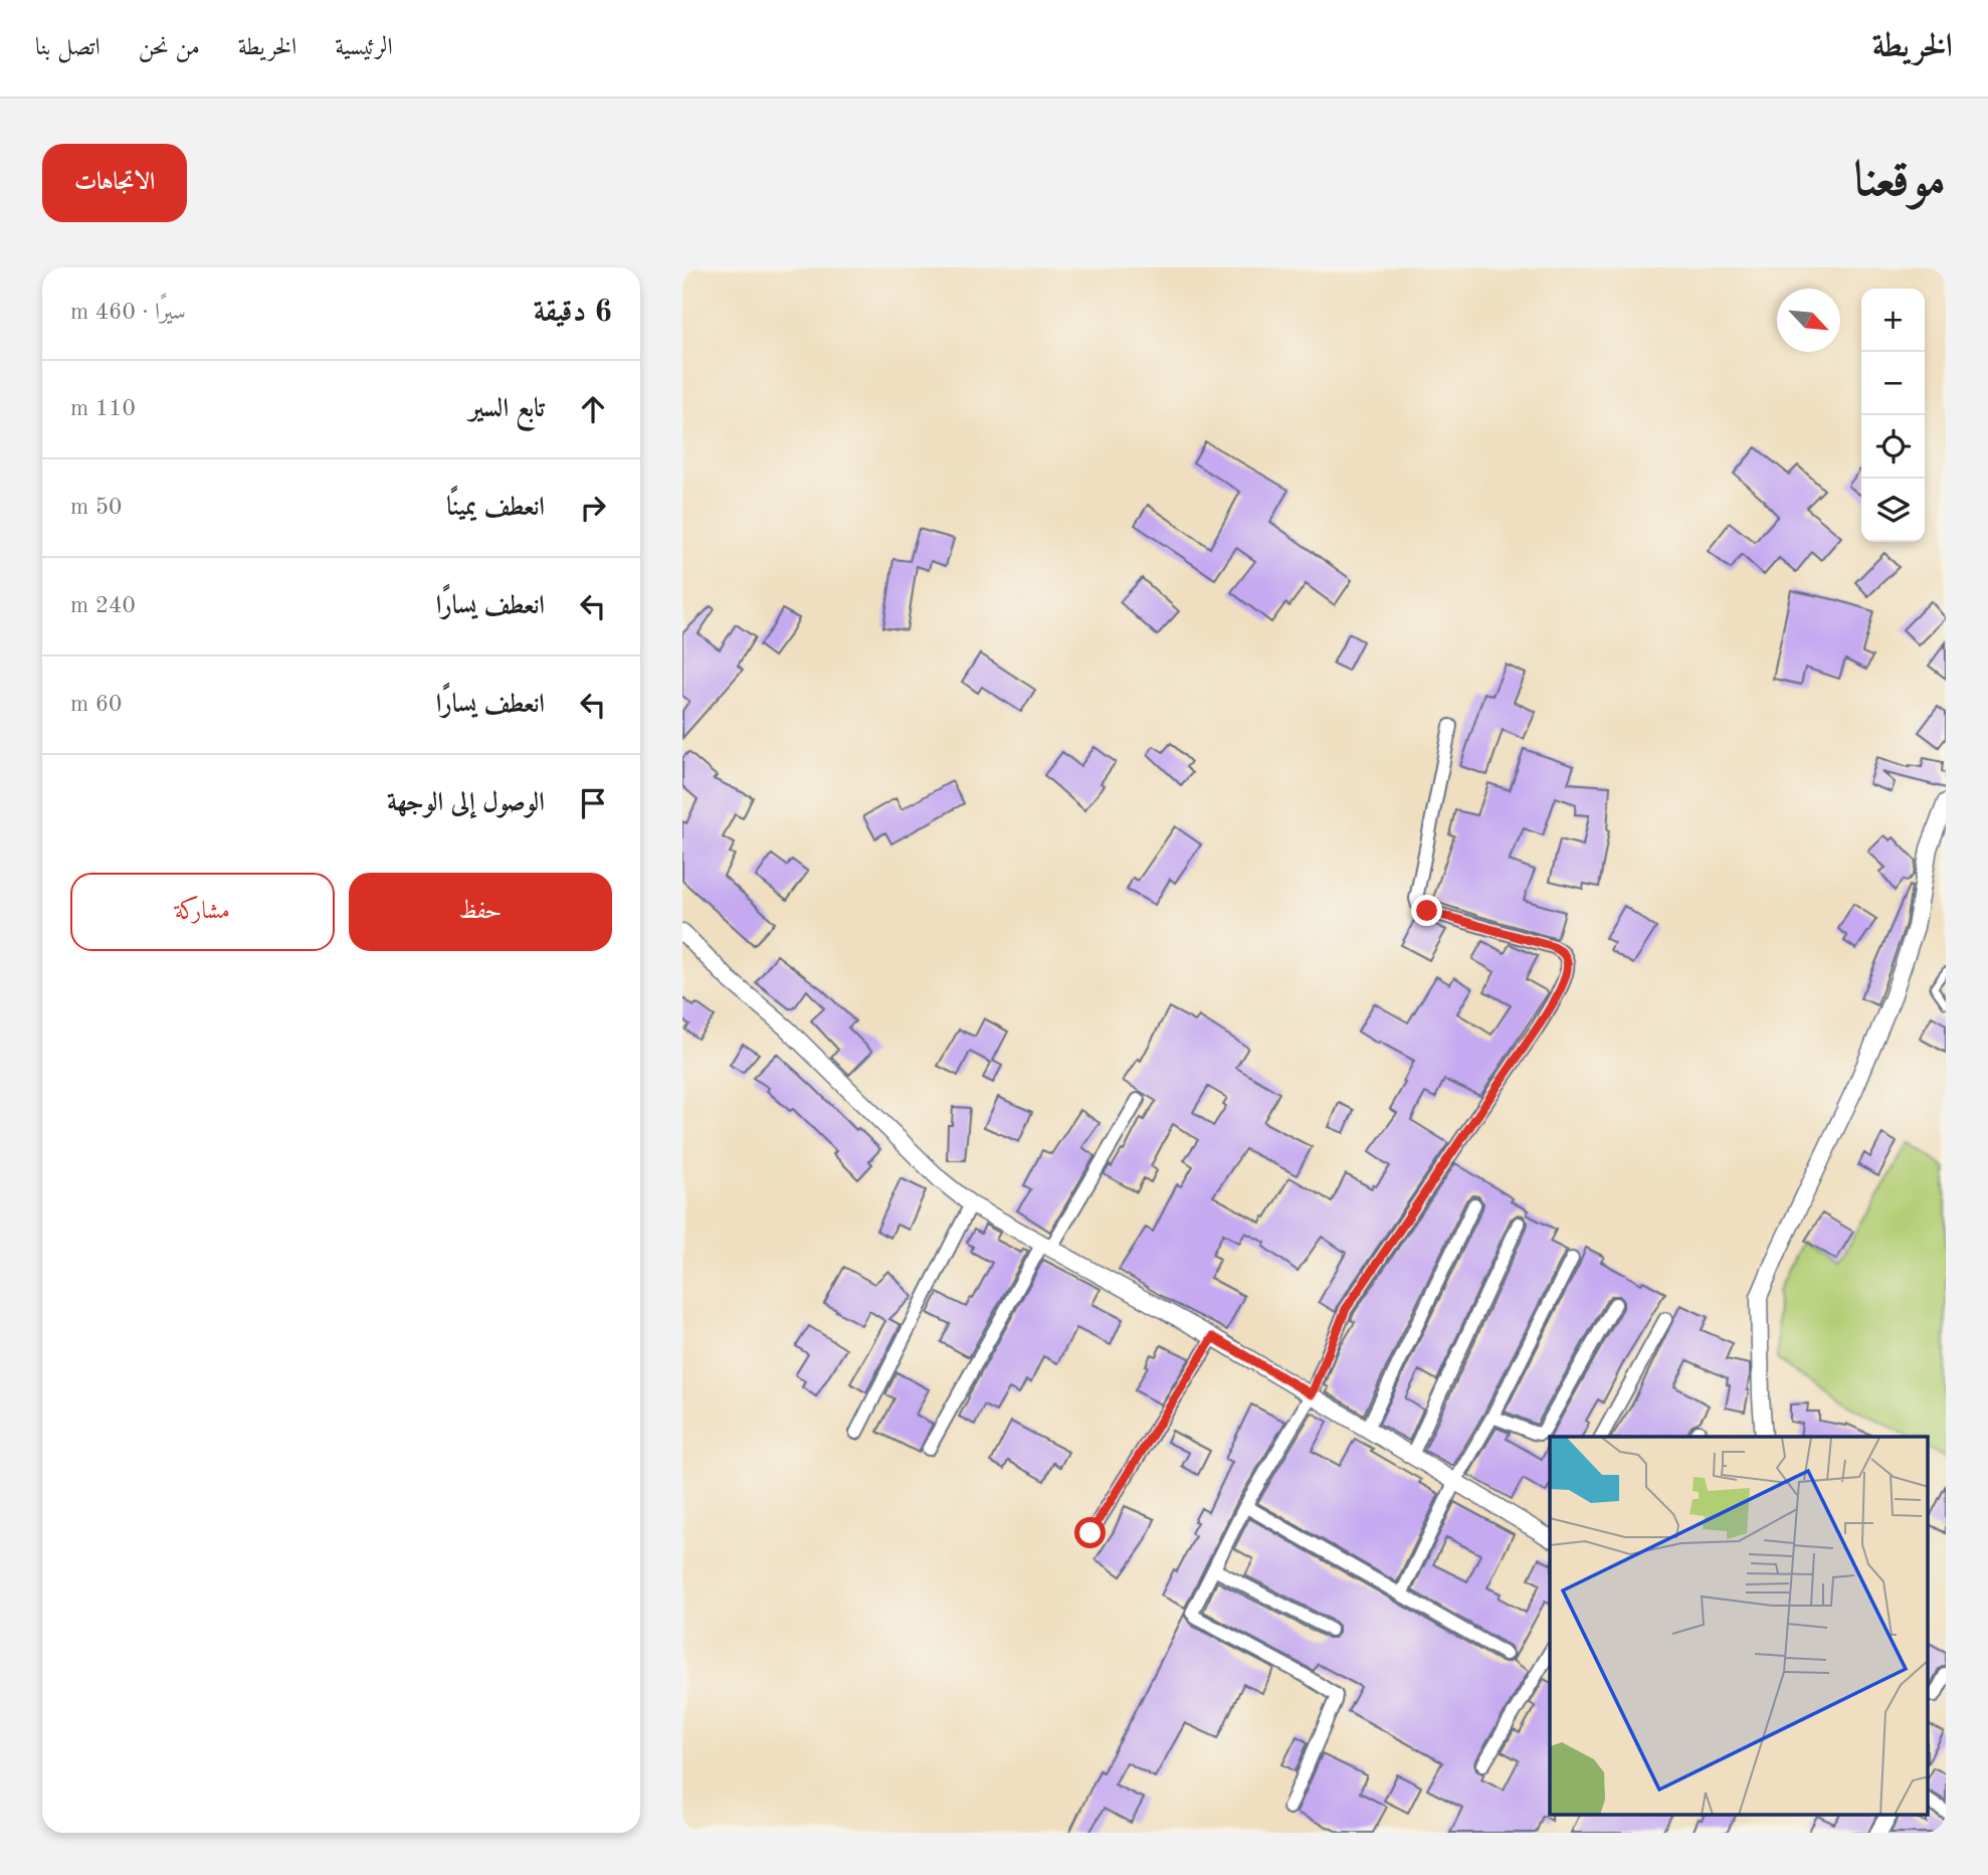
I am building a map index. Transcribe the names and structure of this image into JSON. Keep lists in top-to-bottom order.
{
  "north": "bottom right",
  "page": {
    "header": "الخريطة",
    "nav": [
      "الرئيسية",
      "الخريطة",
      "من نحن",
      "اتصل بنا"
    ],
    "title": "موقعنا",
    "buttons": [
      "الاتجاهات",
      ["حفظ", "مشاركة"]
    ],
    "heading": ["6 دقيقة", "سيرًا · 460 m"],
    "map_buttons": ["+", "−"],
    "list": [
      ["تابع السير", "110 m"],
      ["انعطف يمينًا", "50 m"],
      ["انعطف يسارًا", "240 m"],
      ["انعطف يسارًا", "60 m"],
      "الوصول إلى الوجهة"
    ]
  }
}
